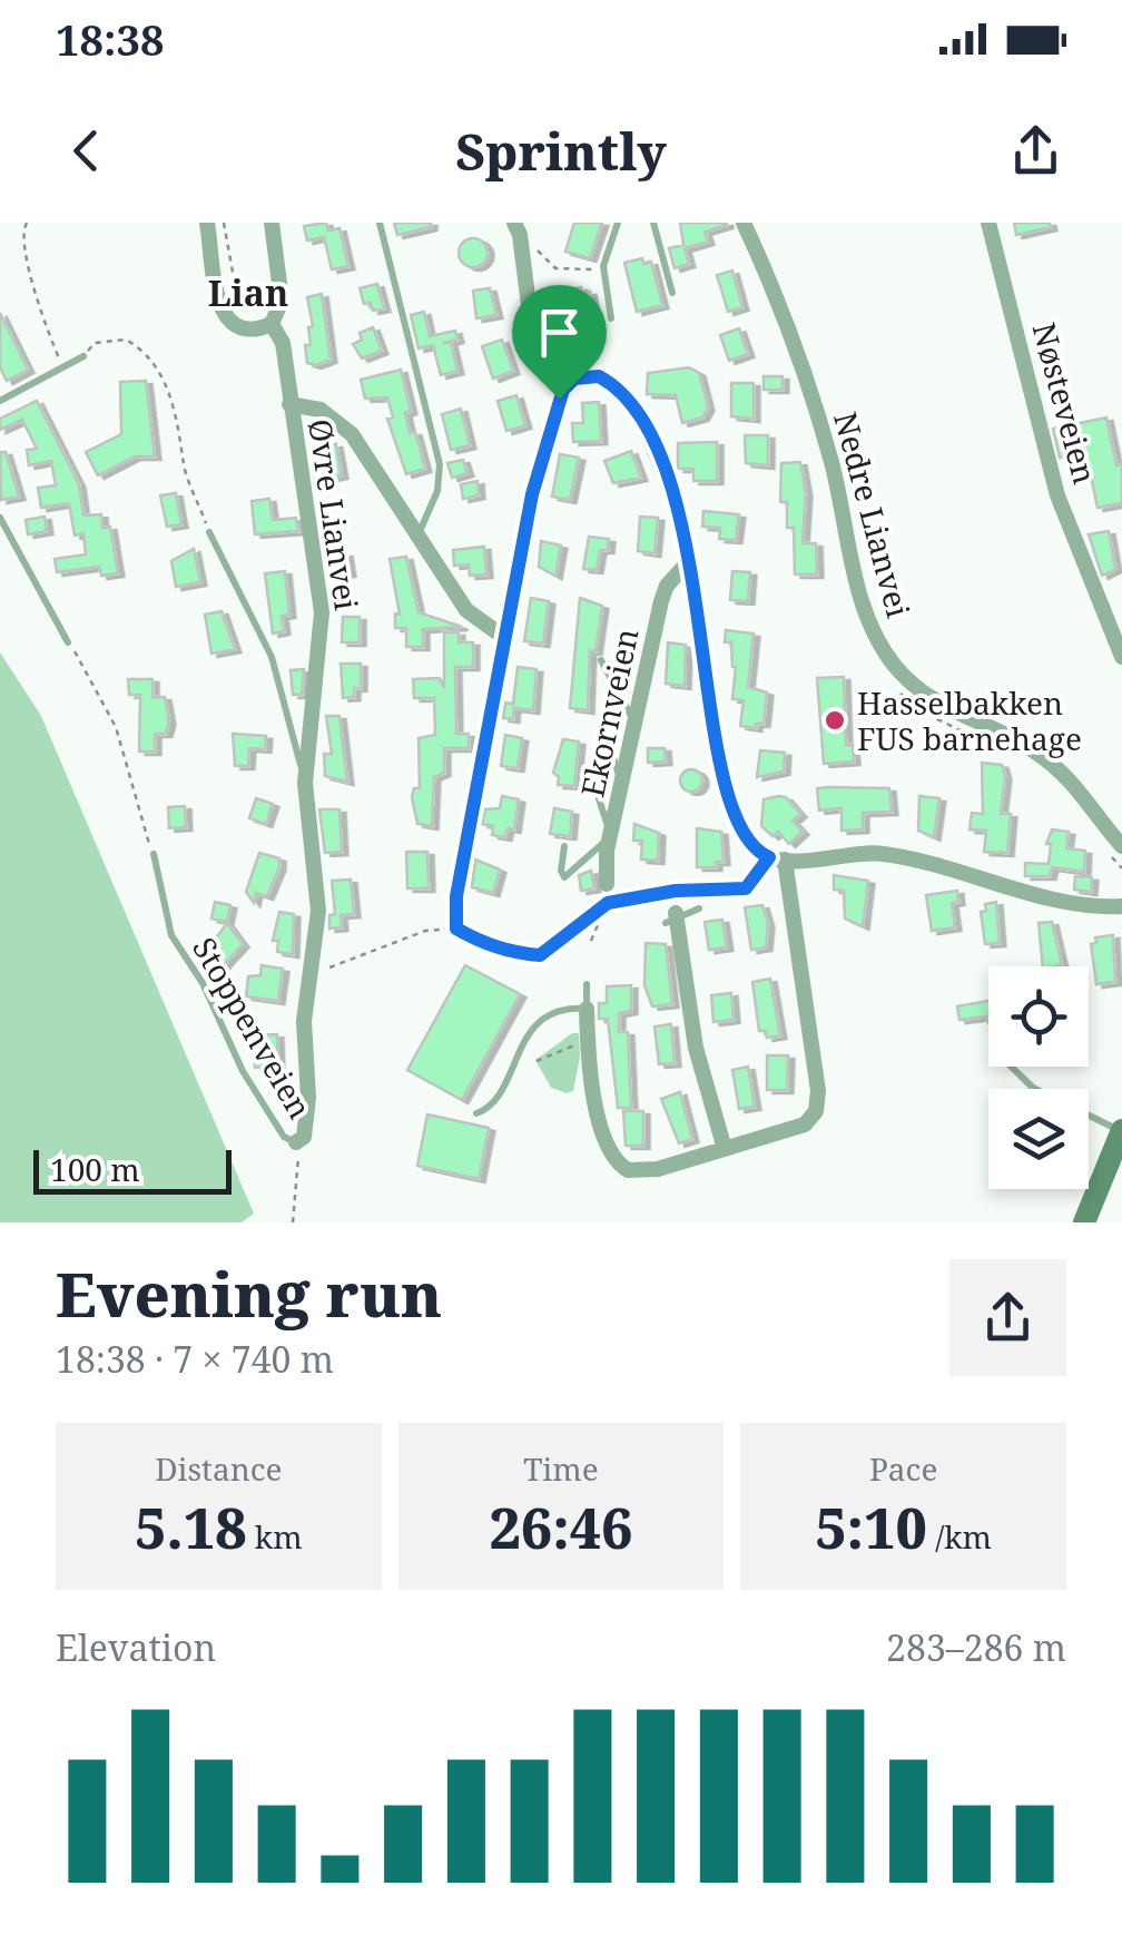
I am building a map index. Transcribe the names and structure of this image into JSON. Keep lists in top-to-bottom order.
{
  "streets": {
    "street": [
      "Nøsteveien",
      "Øvre Lianvei",
      "Nedre Lianvei",
      "Ekornveien"
    ],
    "lane": ["Stoppenveien"]
  },
  "crossings": [
    ["Øvre Lianvei", "Stoppenveien"]
  ],
  "districts": ["Lian"],
  "places": ["Hasselbakken FUS barnehage"],
  "scale_bar": "100 m",
  "page": {
    "status": "18:38",
    "header": "Sprintly",
    "scale": "100 m",
    "heading": ["Evening run", "18:38 · 7 × 740 m"],
    "stats": [
      ["Distance", "5.18 km"],
      ["Time", "26:46"],
      ["Pace", "5:10 /km"]
    ],
    "chart": ["Elevation", "283–286 m"]
  }
}
